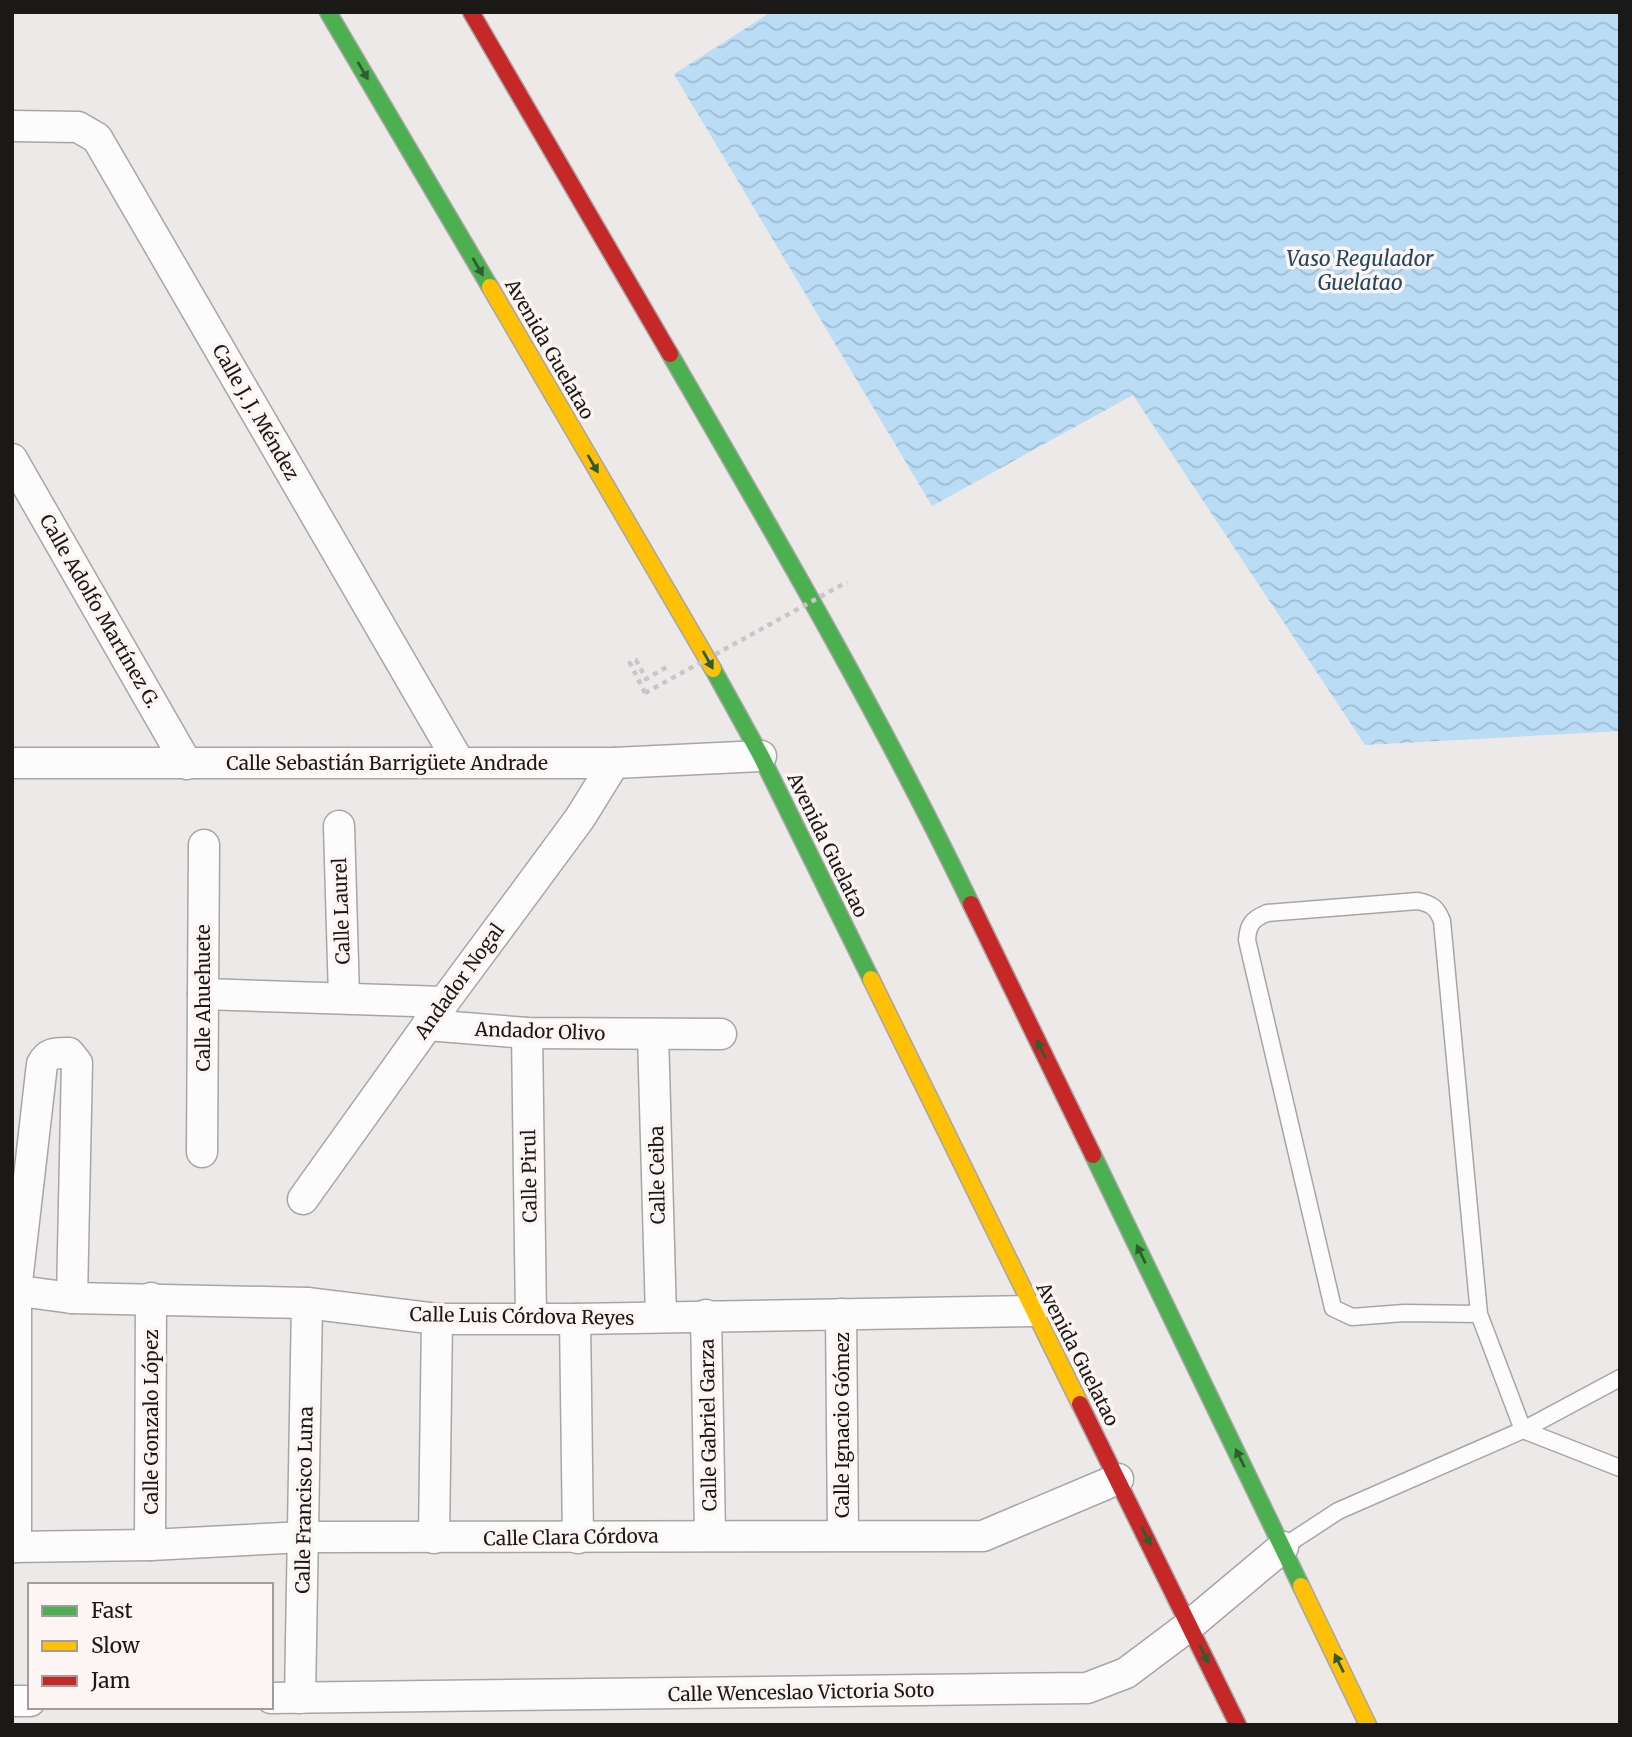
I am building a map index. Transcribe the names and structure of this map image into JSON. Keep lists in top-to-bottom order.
{
  "streets": {
    "main road": ["Avenida Guelatao"],
    "street": [
      "Calle J. J. Méndez",
      "Calle Adolfo Martínez G.",
      "Calle Sebastián Barrigüete Andrade",
      "Calle Laurel",
      "Andador Nogal",
      "Calle Ahuehuete",
      "Andador Olivo",
      "Calle Ceiba",
      "Calle Pirul",
      "Calle Luis Córdova Reyes",
      "Calle Gonzalo López",
      "Calle Gabriel Garza",
      "Calle Ignacio Gómez",
      "Calle Francisco Luna",
      "Calle Clara Córdova",
      "Calle Wenceslao Victoria Soto"
    ]
  },
  "crossings": [
    ["Avenida Guelatao", "Calle Sebastián Barrigüete Andrade"],
    ["Avenida Guelatao", "Calle Luis Córdova Reyes"],
    ["Avenida Guelatao", "Calle Clara Córdova"],
    ["Avenida Guelatao", "Calle Wenceslao Victoria Soto"],
    ["Calle J. J. Méndez", "Calle Sebastián Barrigüete Andrade"],
    ["Calle Adolfo Martínez G.", "Calle Sebastián Barrigüete Andrade"],
    ["Calle Sebastián Barrigüete Andrade", "Andador Nogal"],
    ["Calle Laurel", "Andador Olivo"],
    ["Andador Nogal", "Andador Olivo"],
    ["Calle Ahuehuete", "Andador Olivo"],
    ["Andador Olivo", "Calle Ceiba"],
    ["Andador Olivo", "Calle Pirul"],
    ["Calle Ceiba", "Calle Luis Córdova Reyes"],
    ["Calle Pirul", "Calle Luis Córdova Reyes"],
    ["Calle Luis Córdova Reyes", "Calle Gonzalo López"],
    ["Calle Luis Córdova Reyes", "Calle Gabriel Garza"],
    ["Calle Luis Córdova Reyes", "Calle Ignacio Gómez"],
    ["Calle Luis Córdova Reyes", "Calle Francisco Luna"],
    ["Calle Gonzalo López", "Calle Clara Córdova"],
    ["Calle Gabriel Garza", "Calle Clara Córdova"],
    ["Calle Ignacio Gómez", "Calle Clara Córdova"],
    ["Calle Francisco Luna", "Calle Clara Córdova"],
    ["Calle Francisco Luna", "Calle Wenceslao Victoria Soto"]
  ],
  "water": ["Vaso Regulador Guelatao"],
  "legend": ["Fast", "Slow", "Jam"]
}
